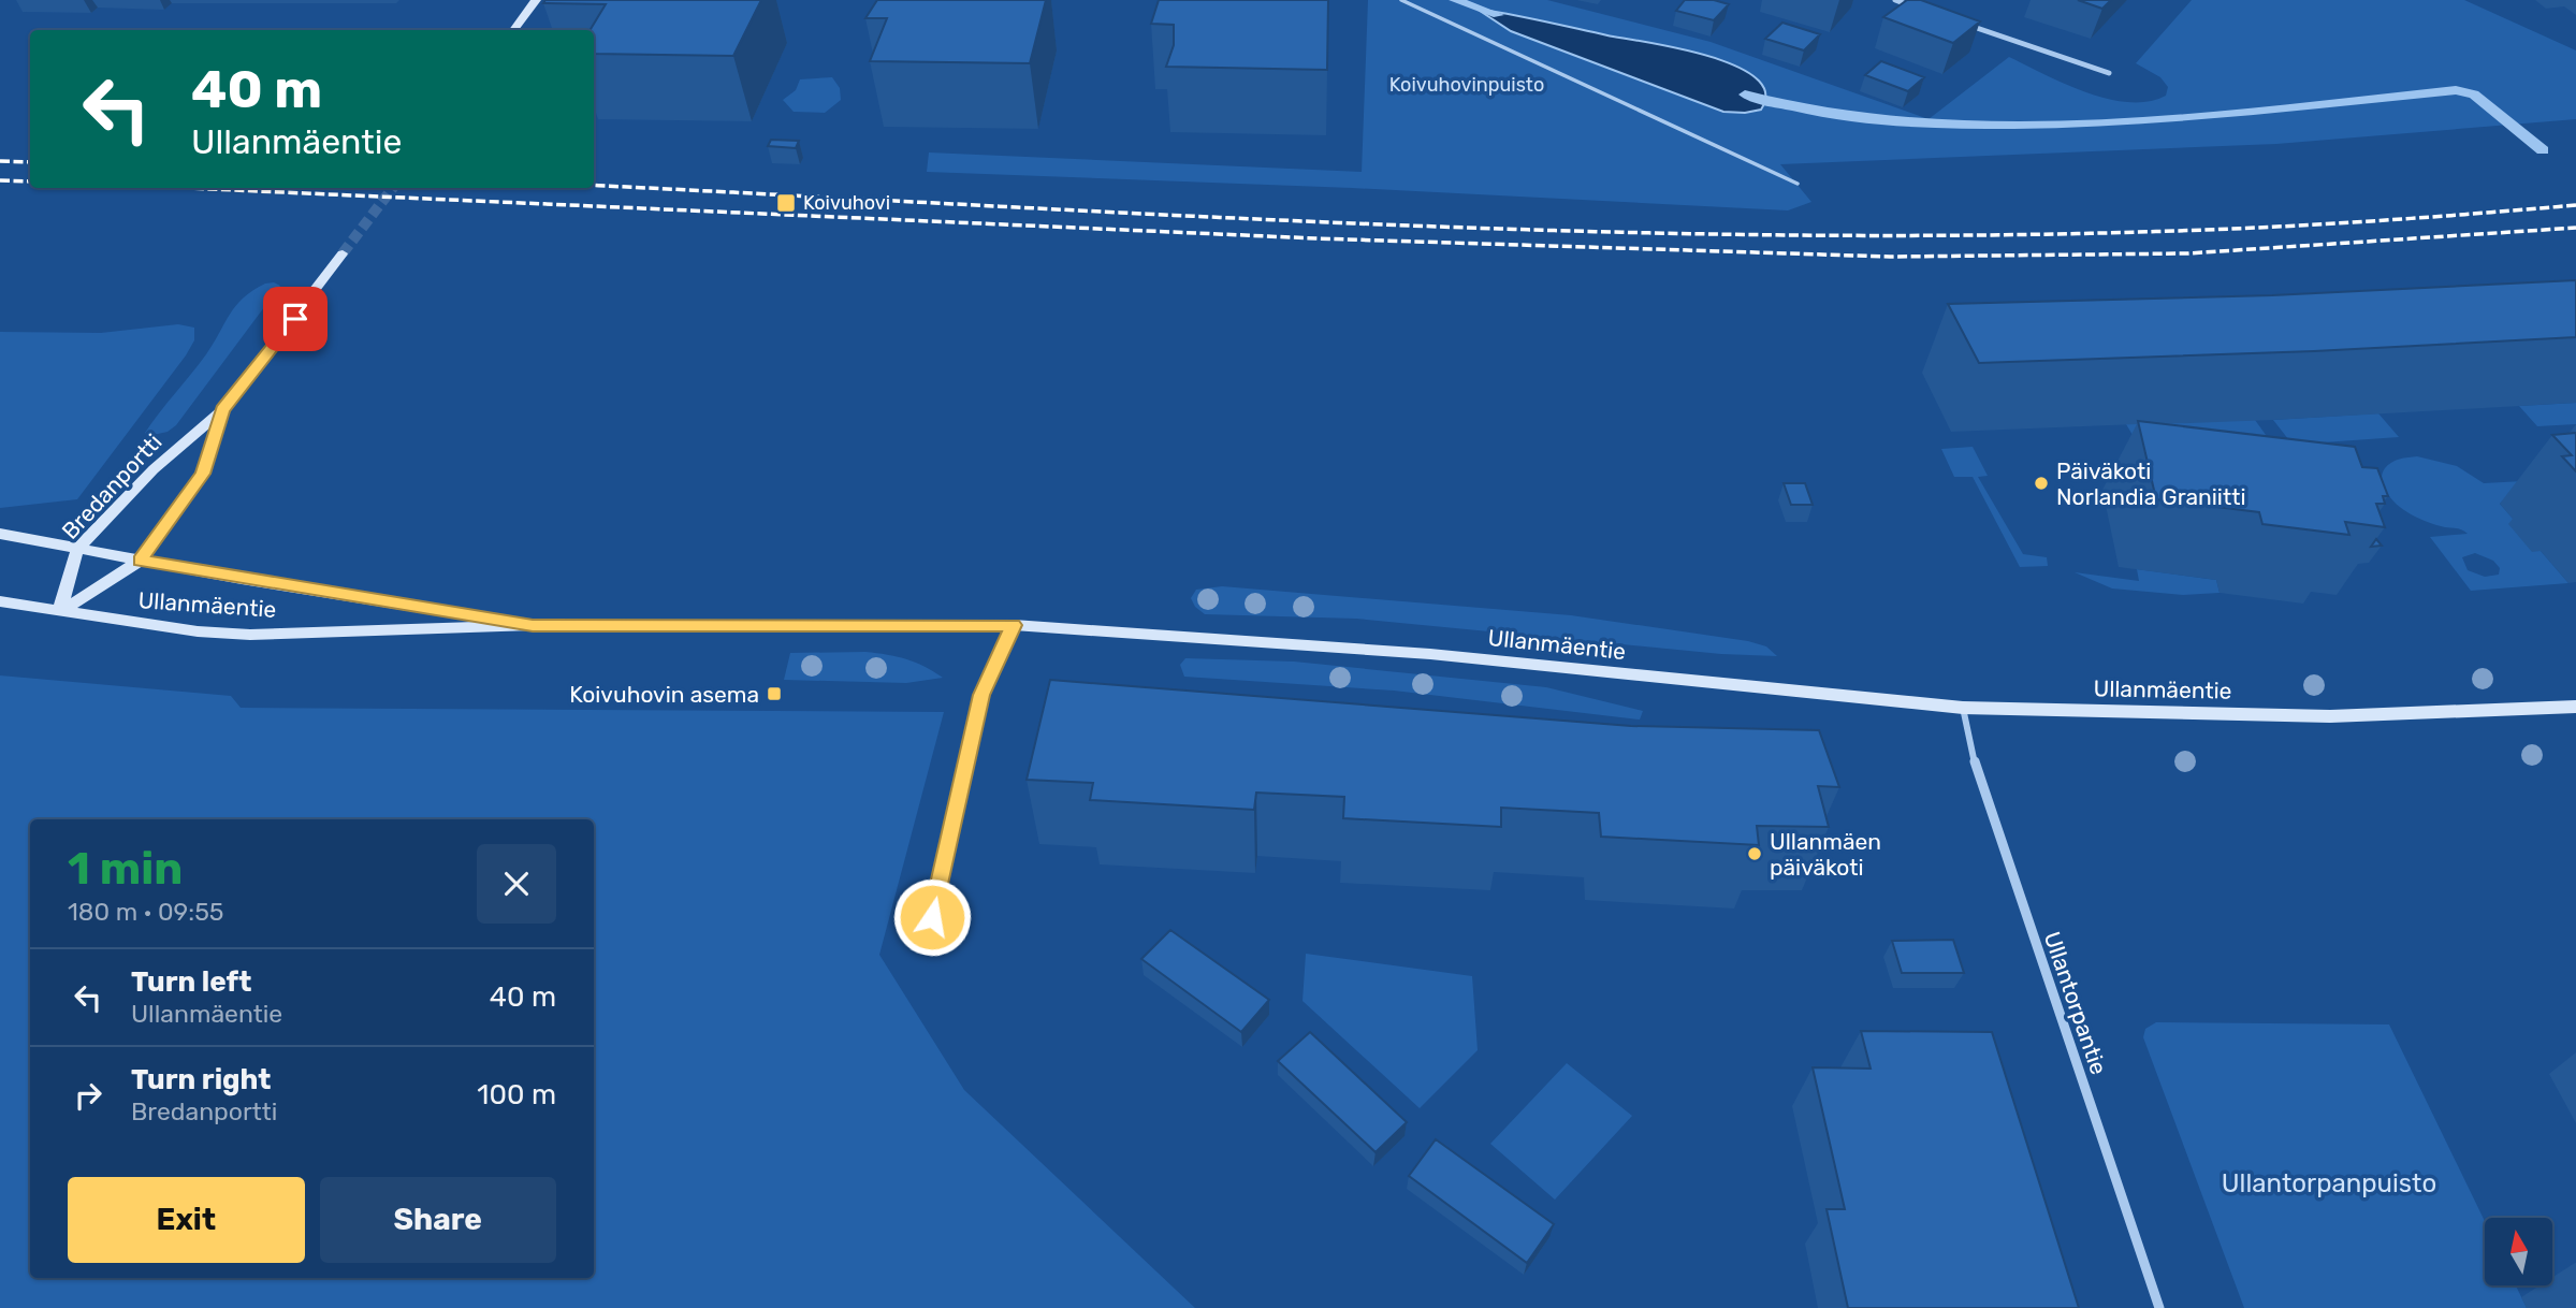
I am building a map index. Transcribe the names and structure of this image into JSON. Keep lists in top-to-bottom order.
{
  "streets": {
    "street": ["Bredanportti", "Ullanmäentie", "Ullantorpantie"]
  },
  "crossings": [
    ["Bredanportti", "Ullanmäentie"],
    ["Ullanmäentie", "Ullantorpantie"]
  ],
  "parks": ["Koivuhovinpuisto", "Ullantorpanpuisto"],
  "places": {
    "transit": ["Koivuhovi", "Koivuhovin asema"],
    "other": ["Päiväkoti Norlandia Graniitti", "Ullanmäen päiväkoti"]
  },
  "north": "top",
  "page": {
    "turn": ["40 m", "Ullanmäentie"],
    "heading": ["1 min", "180 m · 09:55"],
    "list": [
      {
        "name": "Turn left",
        "note": "Ullanmäentie",
        "value": "40 m"
      },
      {
        "name": "Turn right",
        "note": "Bredanportti",
        "value": "100 m"
      }
    ],
    "buttons": ["Exit", "Share"]
  }
}
